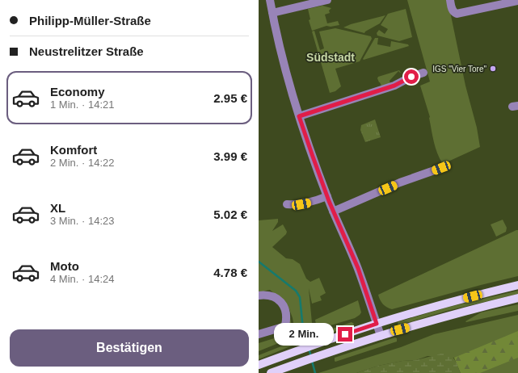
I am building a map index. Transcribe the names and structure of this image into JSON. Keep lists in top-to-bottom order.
{
  "districts": ["Südstadt"],
  "places": ["IGS \"Vier Tore\""],
  "page": {
    "banner": ["Philipp-Müller-Straße", "Neustrelitzer Straße"],
    "list": [
      {
        "name": "Economy",
        "note": "1 Min. · 14:21",
        "value": "2.95 €"
      },
      {
        "name": "Komfort",
        "note": "2 Min. · 14:22",
        "value": "3.99 €"
      },
      {
        "name": "XL",
        "note": "3 Min. · 14:23",
        "value": "5.02 €"
      },
      {
        "name": "Moto",
        "note": "4 Min. · 14:24",
        "value": "4.78 €"
      }
    ],
    "buttons": "Bestätigen",
    "bubble": "2 Min."
  }
}
